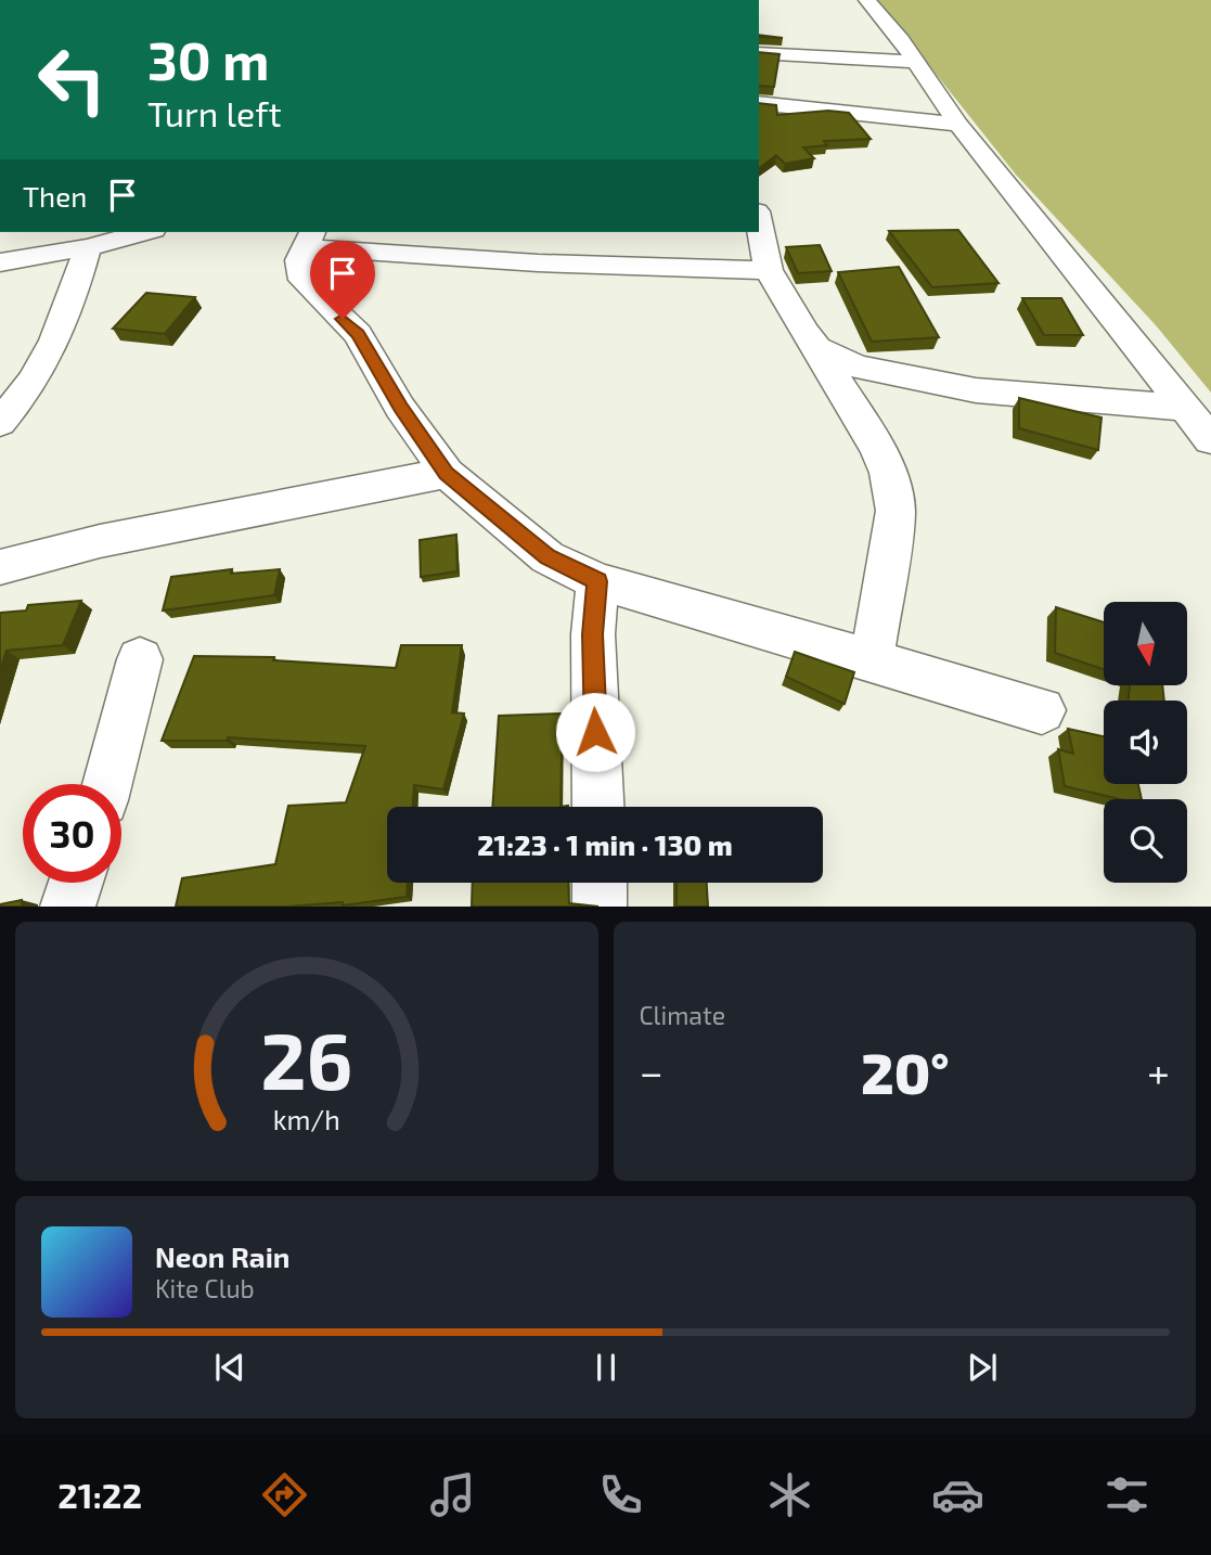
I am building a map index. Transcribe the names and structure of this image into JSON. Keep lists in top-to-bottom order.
{
  "north": "bottom",
  "page": {
    "turn": ["30 m", "Turn left"],
    "then": "Then",
    "limit": "30",
    "trip": "21:23 · 1 min · 130 m",
    "tile": "Climate",
    "heat": ["−", "20°", "+"],
    "song": ["Neon Rain", "Kite Club"],
    "tabs": "21:22",
    "gauge": ["26", "km/h"]
  }
}
